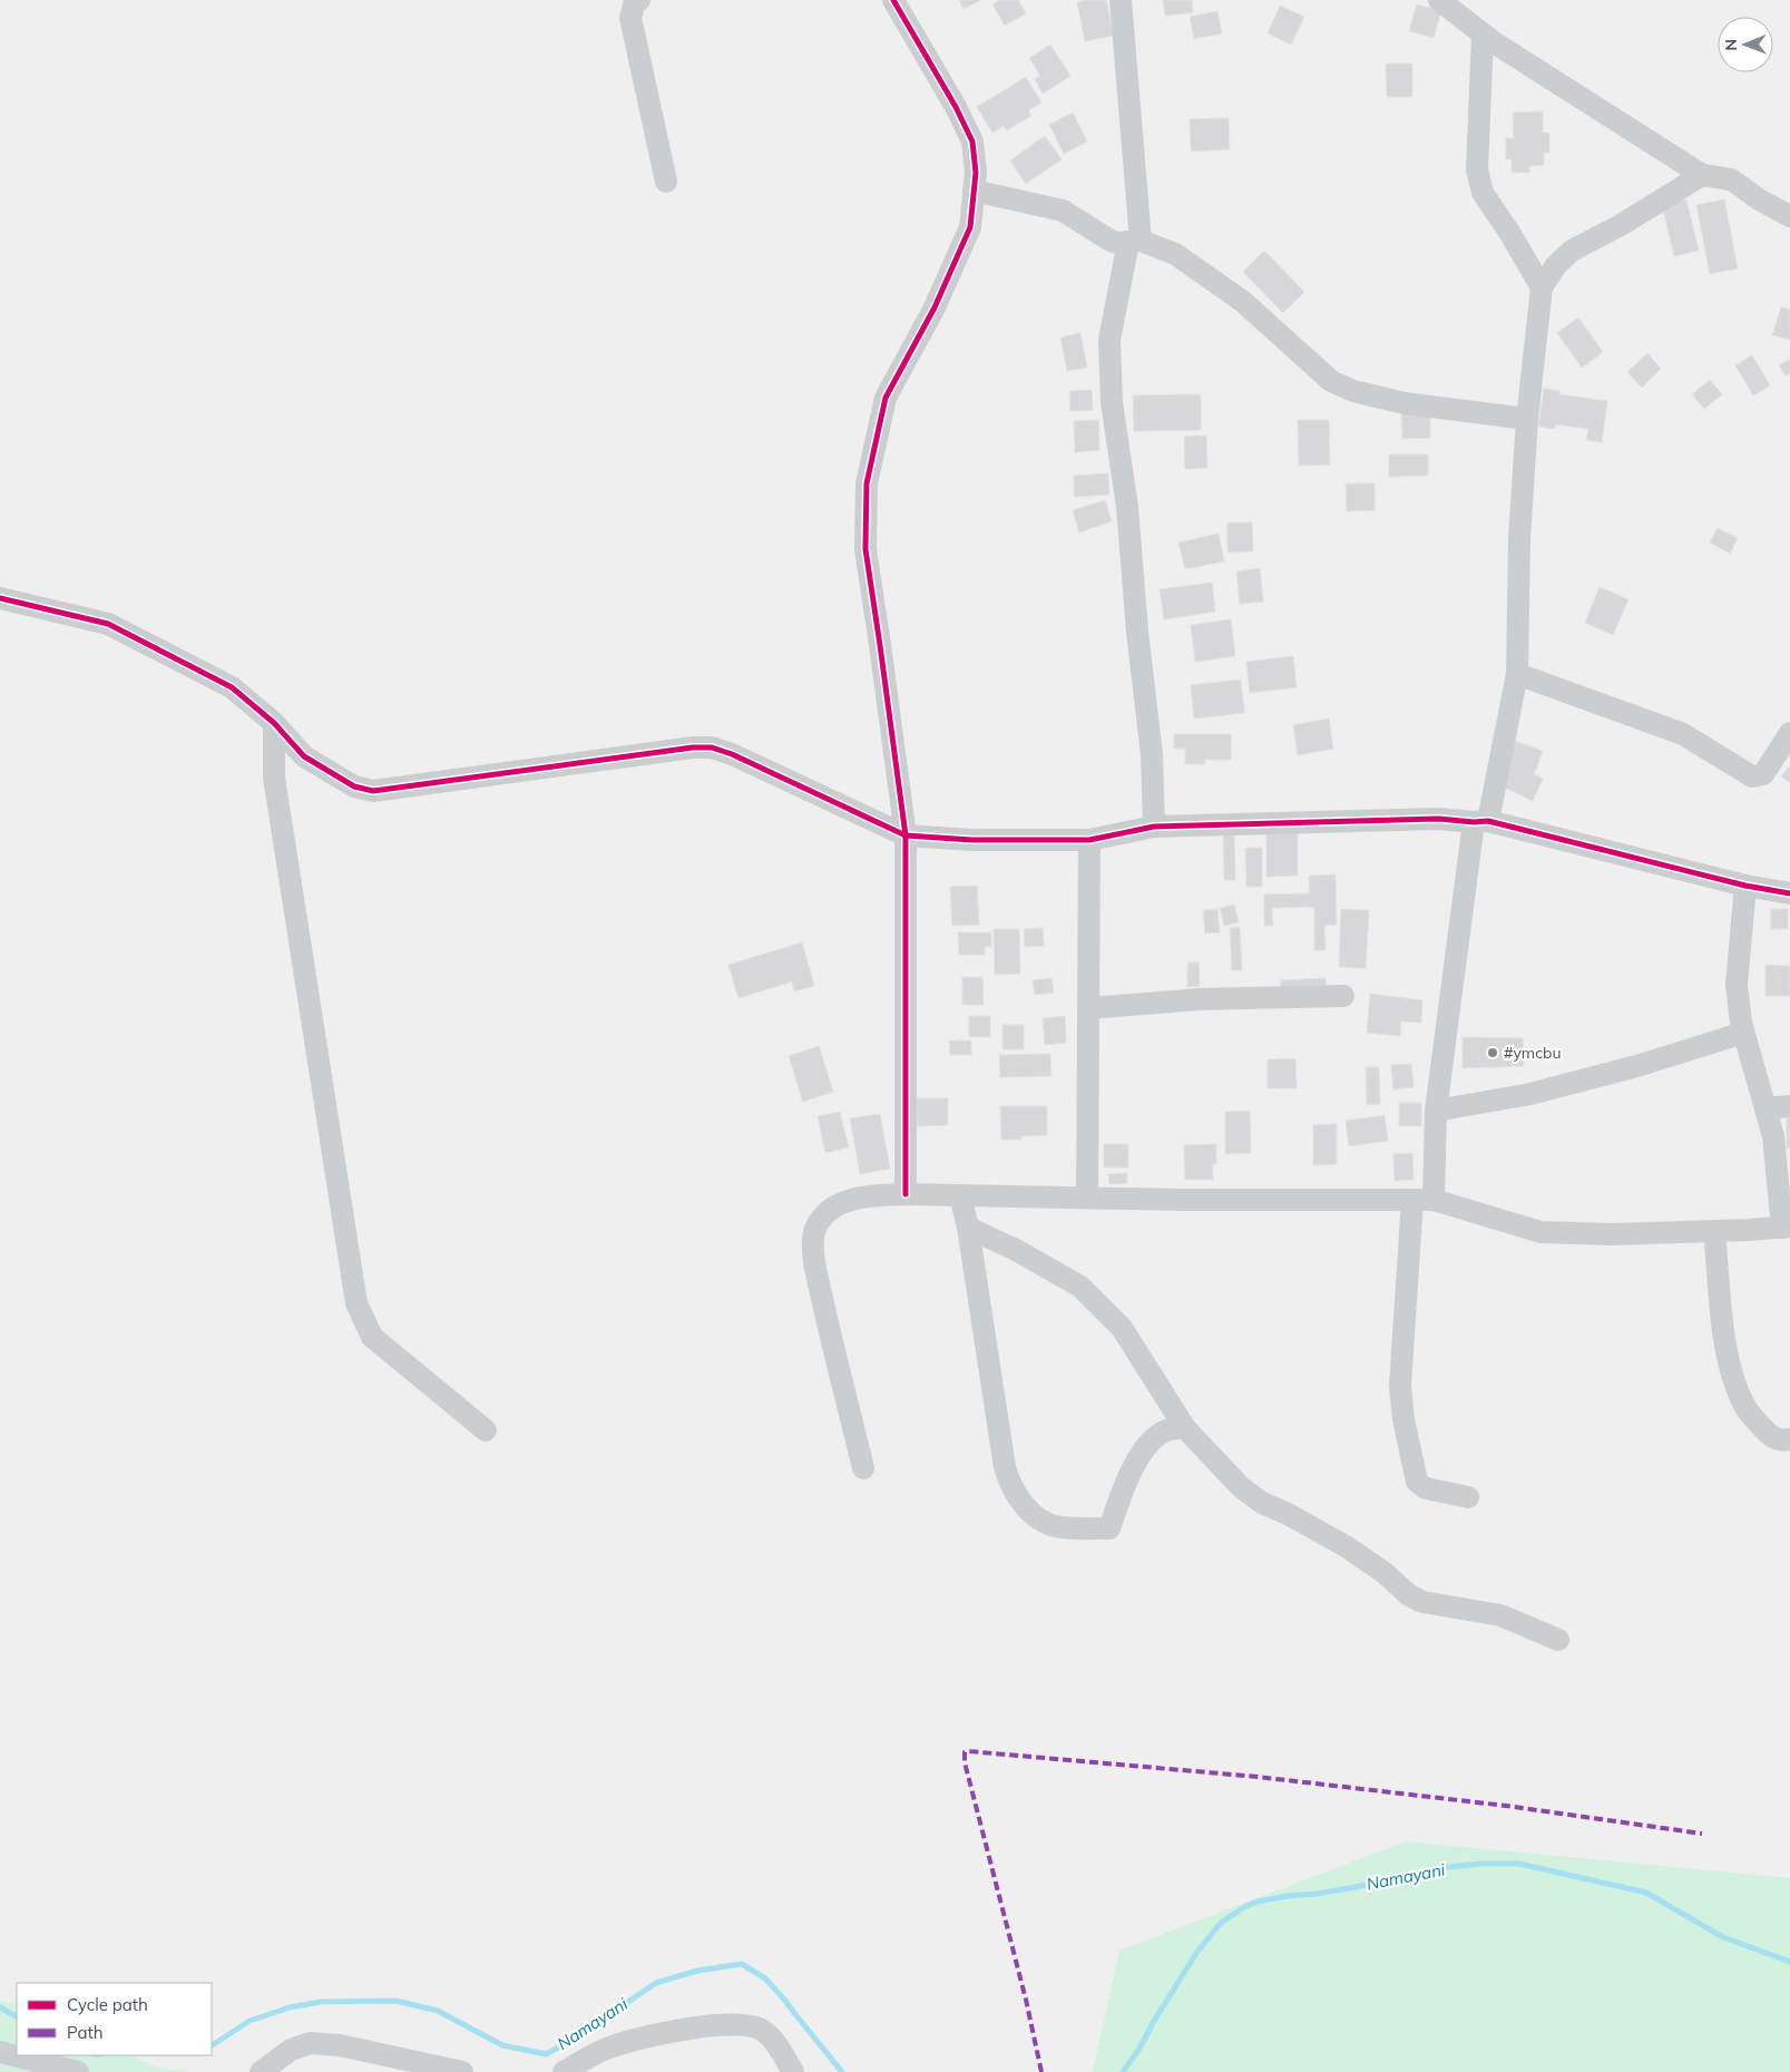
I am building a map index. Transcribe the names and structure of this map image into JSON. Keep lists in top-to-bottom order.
{
  "water": ["Namayani"],
  "places": ["#ymcbu"],
  "legend": ["Cycle path", "Path"],
  "north": "left"
}
